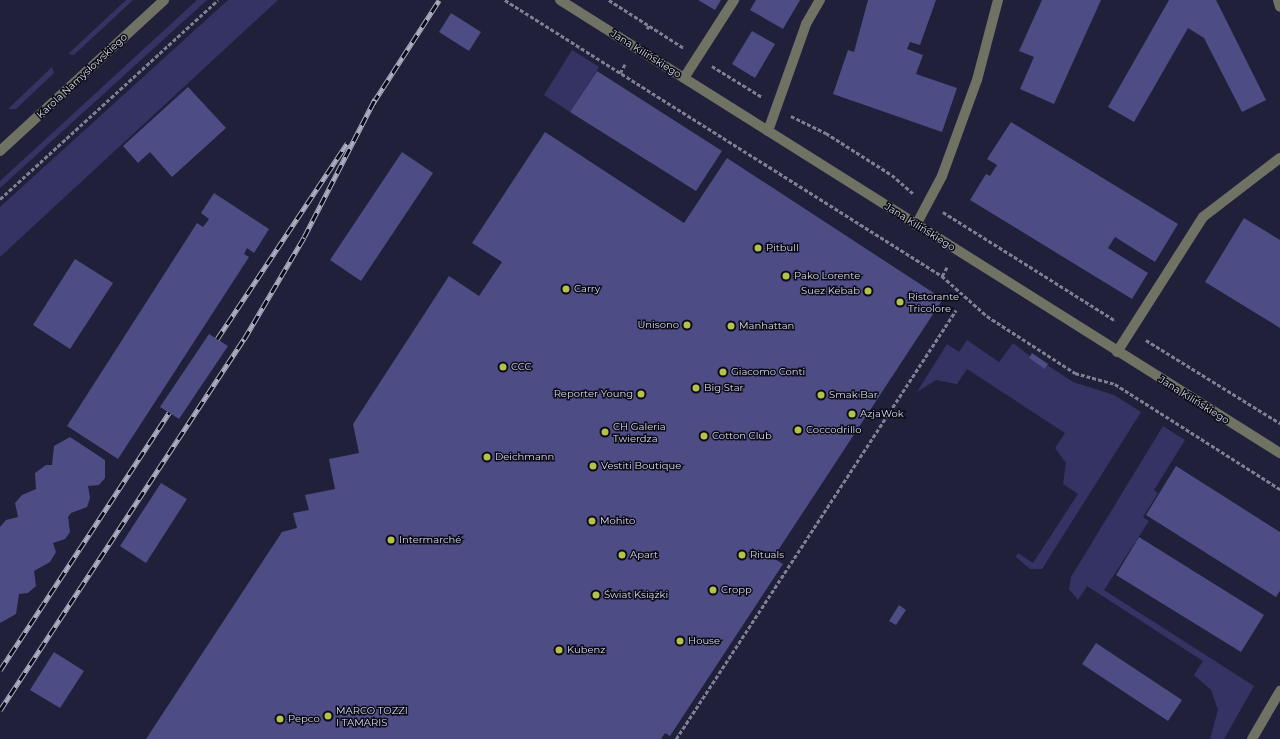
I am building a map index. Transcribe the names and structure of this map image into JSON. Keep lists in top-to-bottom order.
{
  "streets": {
    "street": ["Jana Kilińskiego", "Karola Namysłowskiego"]
  },
  "places": [
    "Pitbull",
    "Pako Lorente",
    "Carry",
    "Suez Kebab",
    "Ristorante Tricolore",
    "Unisono",
    "Manhattan",
    "CCC",
    "Giacomo Conti",
    "Big Star",
    "Reporter Young",
    "Smak Bar",
    "AzjaWok",
    "Coccodrillo",
    "CH Galeria Twierdza",
    "Cotton Club",
    "Deichmann",
    "Vestiti Boutique",
    "Mohito",
    "Intermarché",
    "Apart",
    "Rituals",
    "Cropp",
    "Świat Książki",
    "House",
    "Kubenz",
    "MARCO TOZZI I TAMARIS",
    "Pepco"
  ]
}
